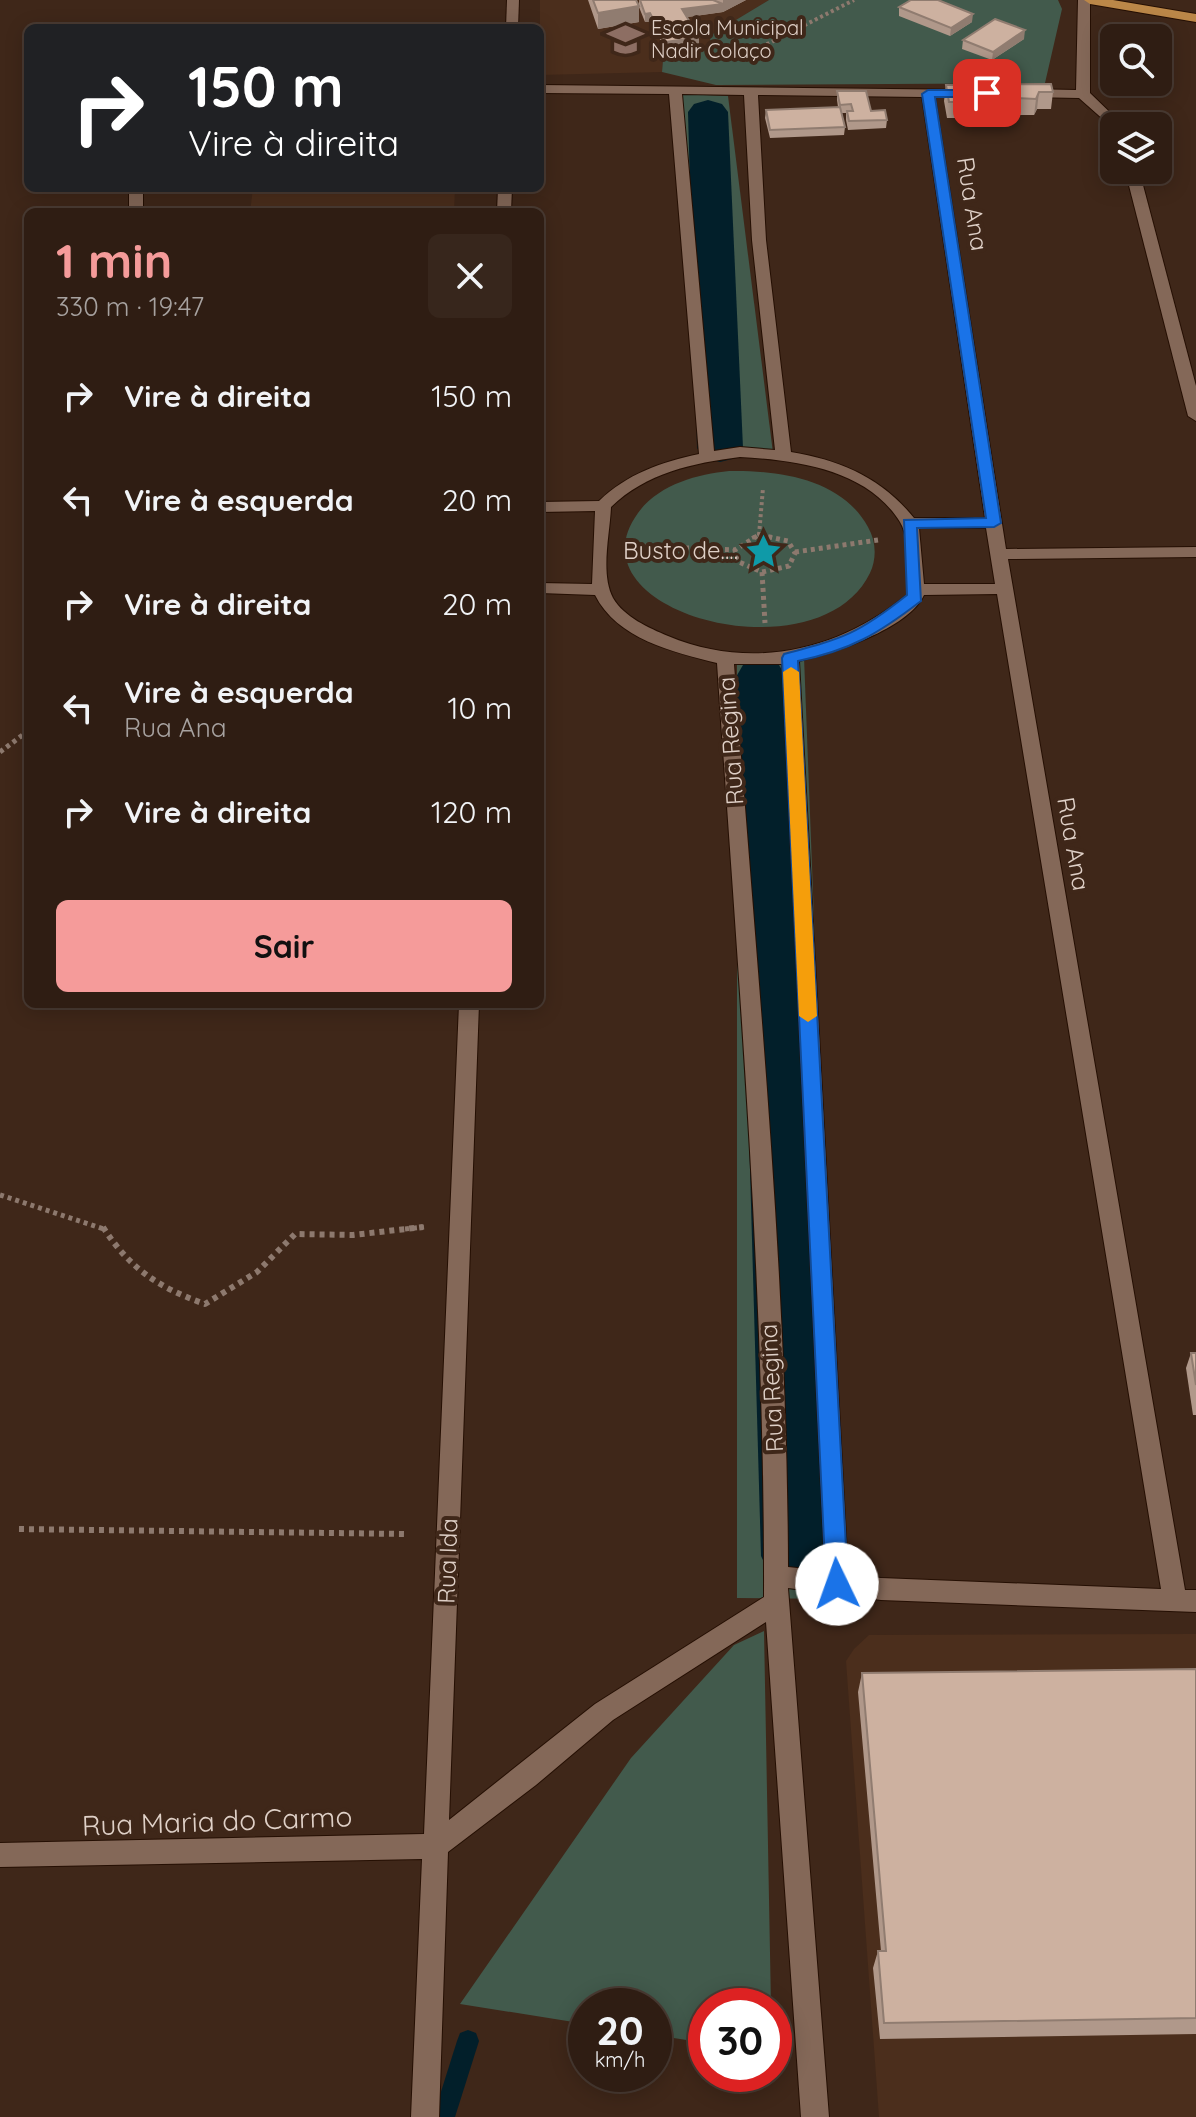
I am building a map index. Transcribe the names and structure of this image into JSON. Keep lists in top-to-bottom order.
{
  "streets": {
    "street": [
      "Rua Ana",
      "Rua Regina",
      "Rua Ida",
      "Rua Maria do Carmo"
    ]
  },
  "crossings": [
    ["Rua Ida", "Rua Maria do Carmo"]
  ],
  "places": {
    "school or university": ["Escola Municipal Nadir Colaço"],
    "place": ["Busto de...."]
  },
  "page": {
    "turn": ["150 m", "Vire à direita"],
    "heading": ["1 min", "330 m · 19:47"],
    "list": [
      {
        "name": "Vire à direita",
        "value": "150 m"
      },
      {
        "name": "Vire à esquerda",
        "value": "20 m"
      },
      {
        "name": "Vire à direita",
        "value": "20 m"
      },
      {
        "name": "Vire à esquerda",
        "note": "Rua Ana",
        "value": "10 m"
      },
      {
        "name": "Vire à direita",
        "value": "120 m"
      }
    ],
    "buttons": "Sair",
    "speed": "20 km/h",
    "limit": "30"
  }
}
